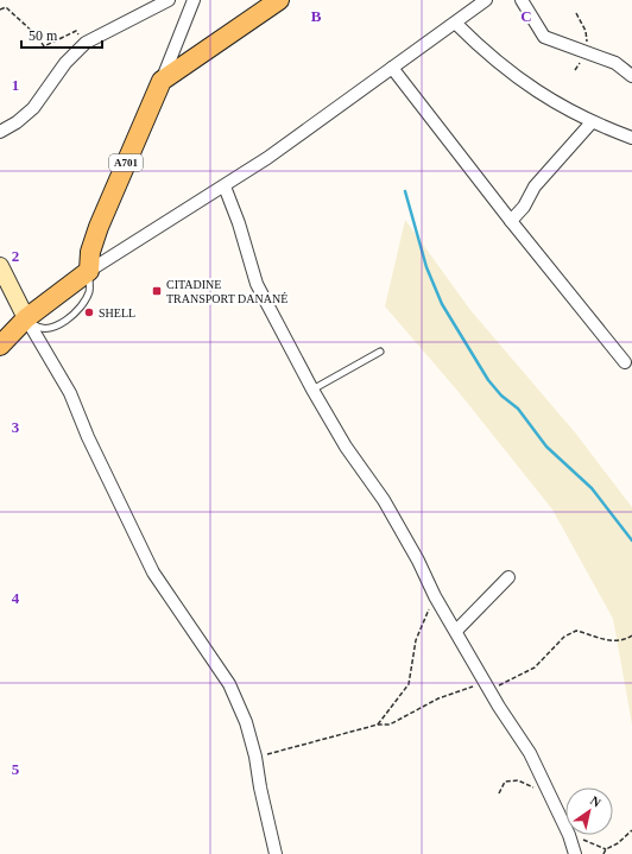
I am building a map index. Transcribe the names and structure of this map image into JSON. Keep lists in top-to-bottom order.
{
  "streets": {
    "main road": ["A701"]
  },
  "places": {
    "transit": ["CITADINE TRANSPORT DANANÉ"],
    "other": ["SHELL"]
  },
  "scale_bar": "50 m",
  "north": "top right",
  "grid": {
    "columns": ["B", "C"],
    "rows": [
      "1",
      "2",
      "3",
      "4",
      "5"
    ]
  }
}
